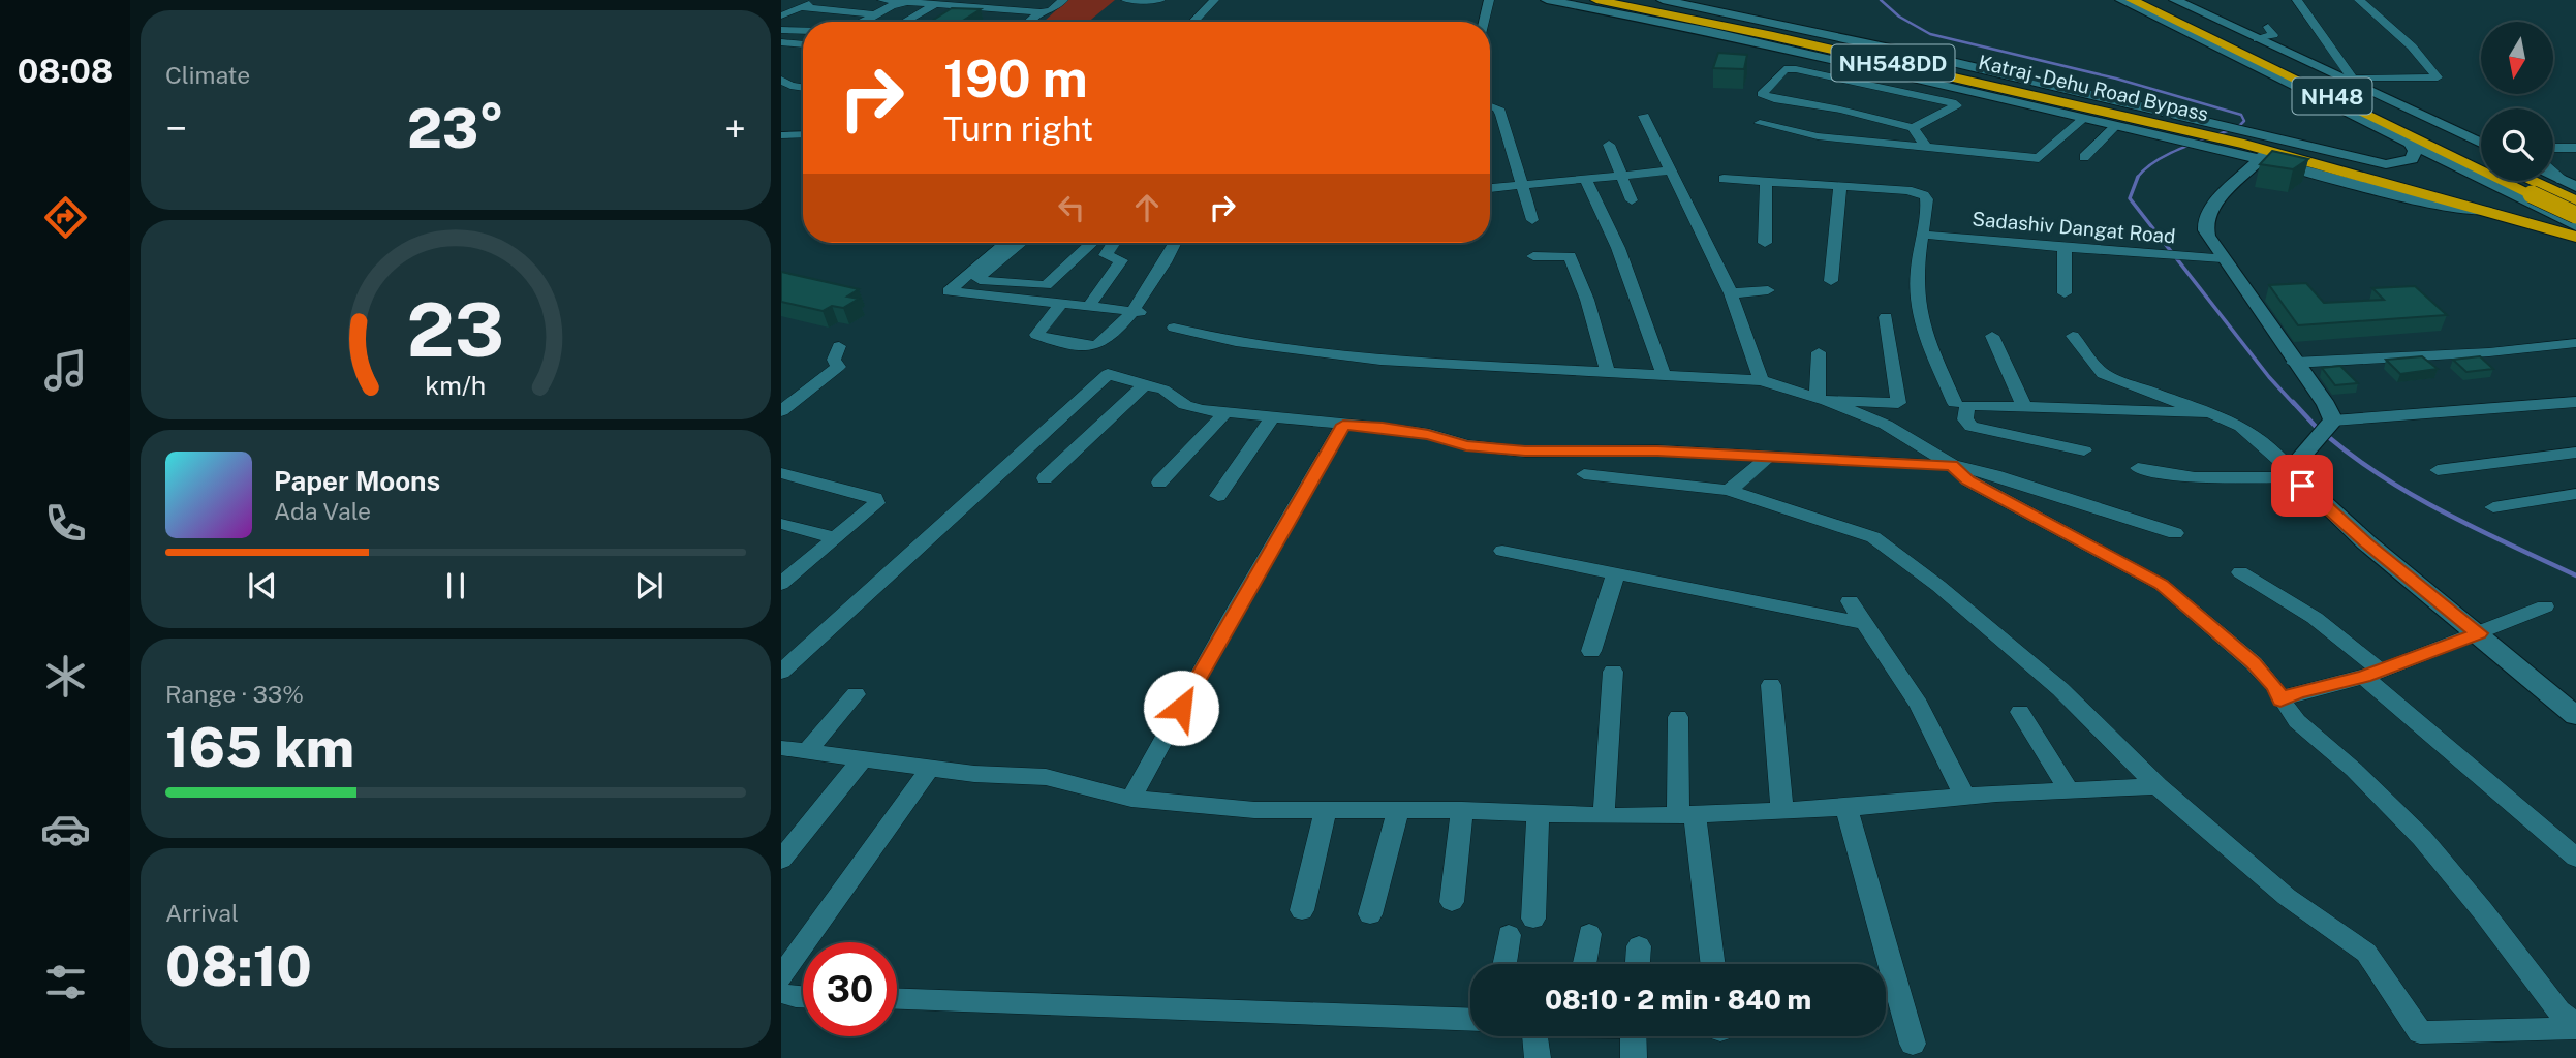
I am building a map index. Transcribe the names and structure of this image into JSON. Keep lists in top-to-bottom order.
{
  "streets": {
    "highway": ["NH548DD", "Katraj - Dehu Road Bypass", "NH48"],
    "street": ["Sadashiv Dangat Road"]
  },
  "north": "bottom",
  "page": {
    "tabs": "08:08",
    "tile": [
      "Climate",
      ["Range · 33%", "165 km"],
      ["Arrival", "08:10"]
    ],
    "turn": ["190 m", "Turn right"],
    "heat": ["−", "23°", "+"],
    "song": ["Paper Moons", "Ada Vale"],
    "limit": "30",
    "trip": "08:10 · 2 min · 840 m",
    "gauge": ["23", "km/h"]
  }
}
